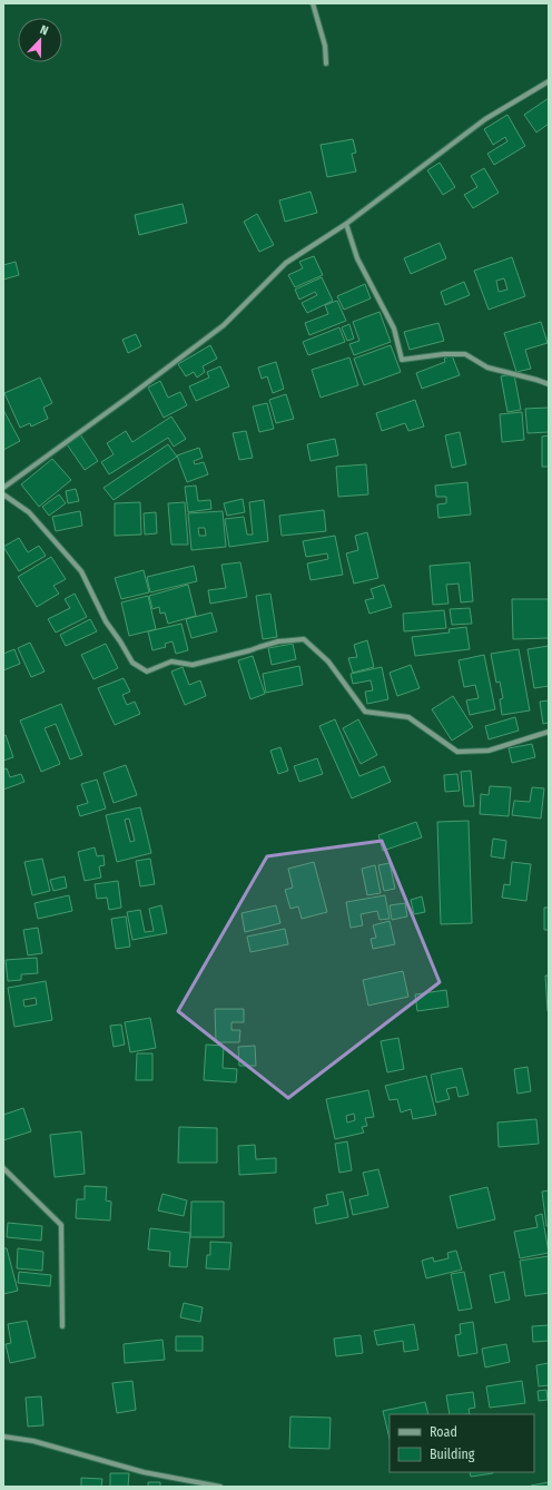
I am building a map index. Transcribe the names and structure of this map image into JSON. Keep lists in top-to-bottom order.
{
  "legend": ["Road", "Building"],
  "north": "top"
}
